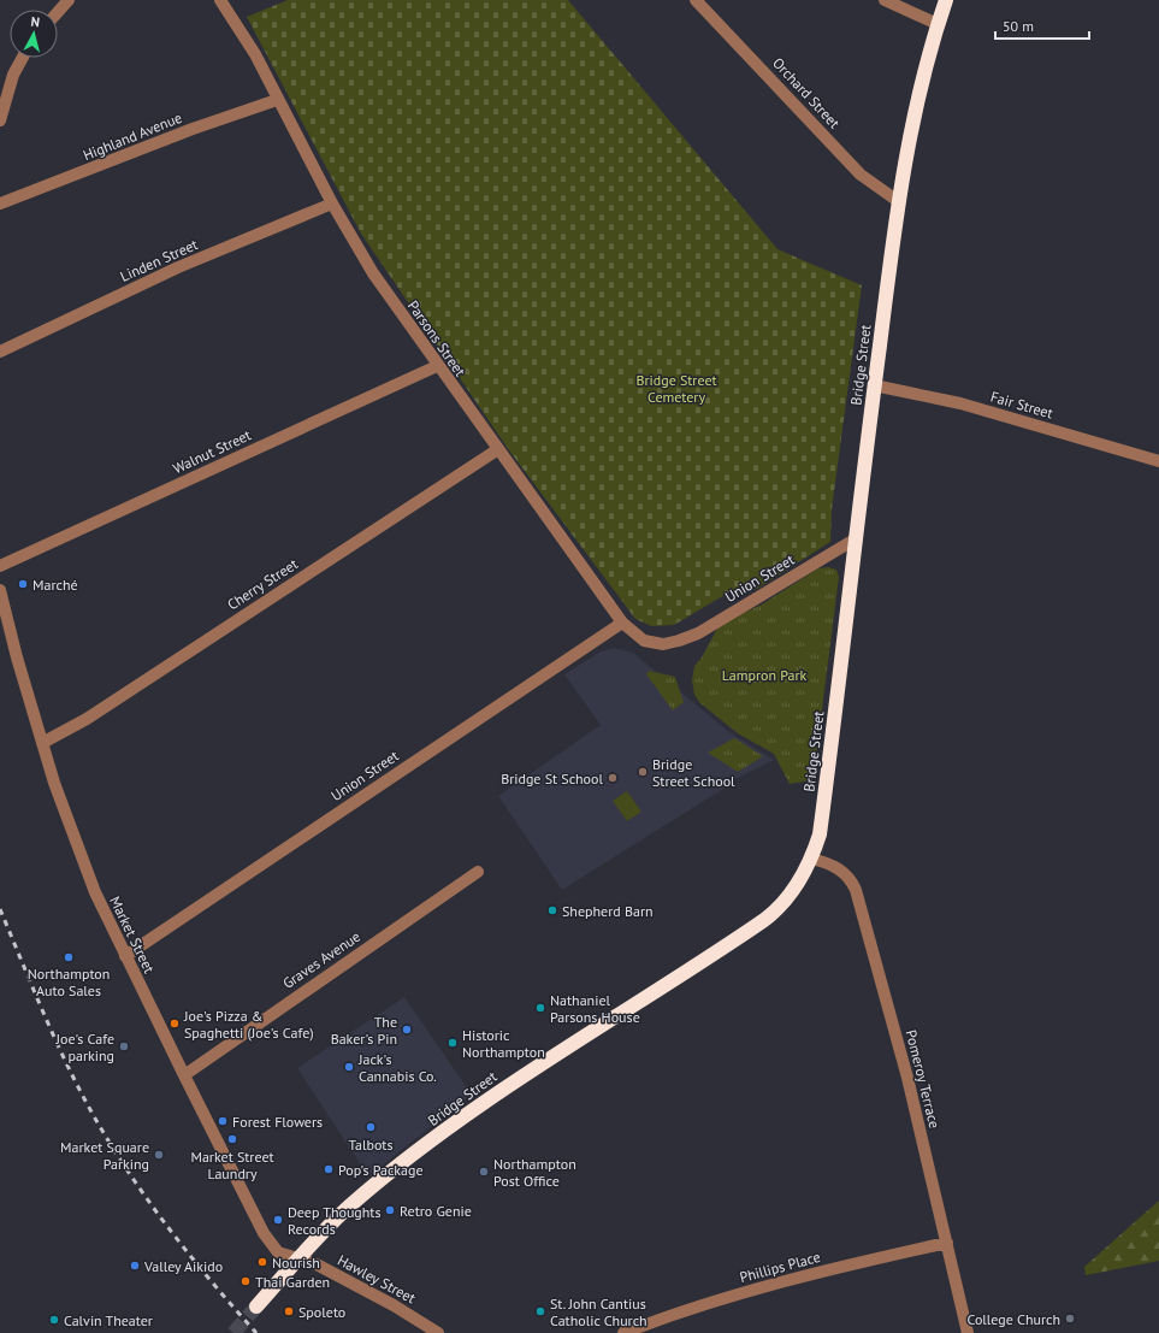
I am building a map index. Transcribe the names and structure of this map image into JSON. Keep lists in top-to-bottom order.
{
  "streets": {
    "highway": ["Bridge Street"],
    "street": [
      "Orchard Street",
      "Highland Avenue",
      "Linden Street",
      "Parsons Street",
      "Fair Street",
      "Walnut Street",
      "Union Street",
      "Cherry Street",
      "Market Street",
      "Graves Avenue",
      "Pomeroy Terrace",
      "Phillips Place",
      "Hawley Street"
    ]
  },
  "crossings": [
    ["Orchard Street", "Bridge Street"],
    ["Highland Avenue", "Parsons Street"],
    ["Linden Street", "Parsons Street"],
    ["Parsons Street", "Walnut Street"],
    ["Parsons Street", "Union Street"],
    ["Parsons Street", "Cherry Street"],
    ["Bridge Street", "Fair Street"],
    ["Bridge Street", "Union Street"],
    ["Bridge Street", "Market Street"],
    ["Bridge Street", "Pomeroy Terrace"],
    ["Bridge Street", "Hawley Street"],
    ["Union Street", "Market Street"],
    ["Cherry Street", "Market Street"],
    ["Market Street", "Graves Avenue"],
    ["Market Street", "Hawley Street"],
    ["Pomeroy Terrace", "Phillips Place"]
  ],
  "parks": ["Bridge Street Cemetery", "Lampron Park"],
  "places": [
    "Marché",
    "Bridge Street School",
    "Bridge St School",
    "Shepherd Barn",
    "Northampton Auto Sales",
    "Nathaniel Parsons House",
    "Joe's Pizza & Spaghetti (Joe's Cafe)",
    "The Baker's Pin",
    "Historic Northampton",
    "Joe's Cafe parking",
    "Jack's Cannabis Co.",
    "Forest Flowers",
    "Talbots",
    "Market Street Laundry",
    "Market Square Parking",
    "Pop's Package",
    "Northampton Post Office",
    "Retro Genie",
    "Deep Thoughts Records",
    "Nourish",
    "Valley Aikido",
    "Thai Garden",
    "Spoleto",
    "St. John Cantius Catholic Church",
    "College Church",
    "Calvin Theater"
  ],
  "scale_bar": "50 m",
  "north": "top"
}
